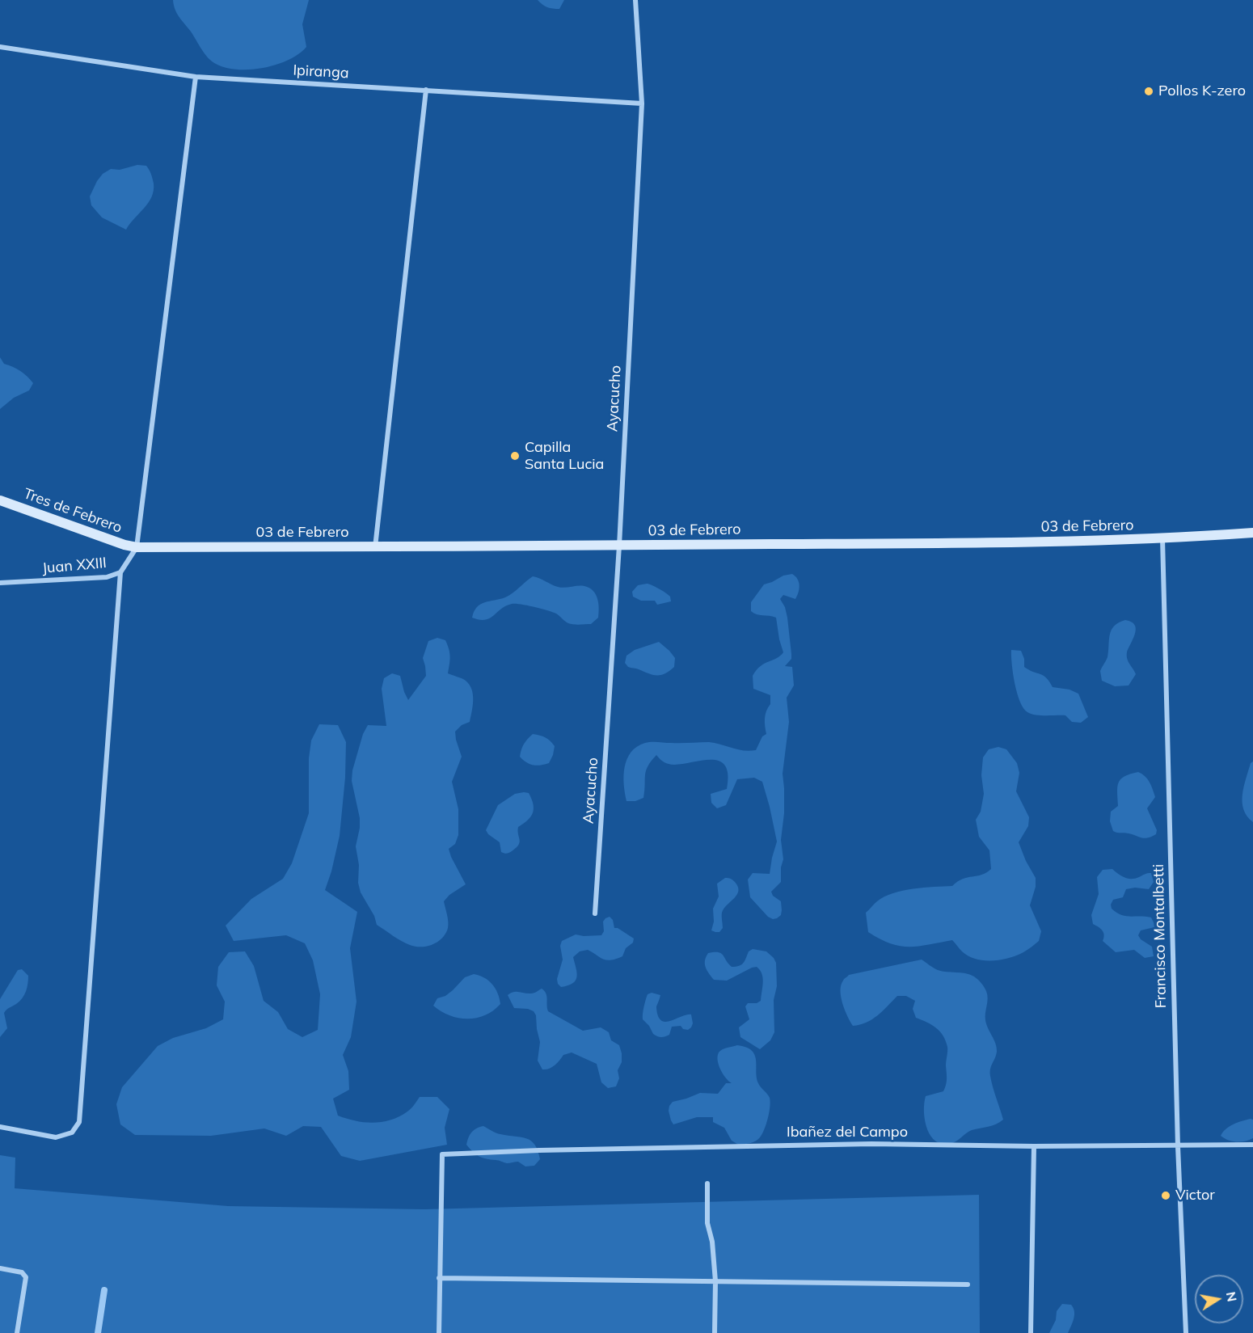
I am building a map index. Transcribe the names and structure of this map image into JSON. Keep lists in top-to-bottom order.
{
  "streets": {
    "street": [
      "Ipiranga",
      "Ayacucho",
      "Tres de Febrero",
      "03 de Febrero",
      "Juan XXIII",
      "Francisco Montalbetti",
      "Ibañez del Campo"
    ]
  },
  "crossings": [
    ["Ipiranga", "Ayacucho"],
    ["Ayacucho", "03 de Febrero"],
    ["Tres de Febrero", "03 de Febrero"],
    ["Tres de Febrero", "Juan XXIII"],
    ["03 de Febrero", "Juan XXIII"],
    ["03 de Febrero", "Francisco Montalbetti"],
    ["Francisco Montalbetti", "Ibañez del Campo"]
  ],
  "places": ["Pollos K-zero", "Capilla Santa Lucia", "Victor"],
  "north": "right"
}
